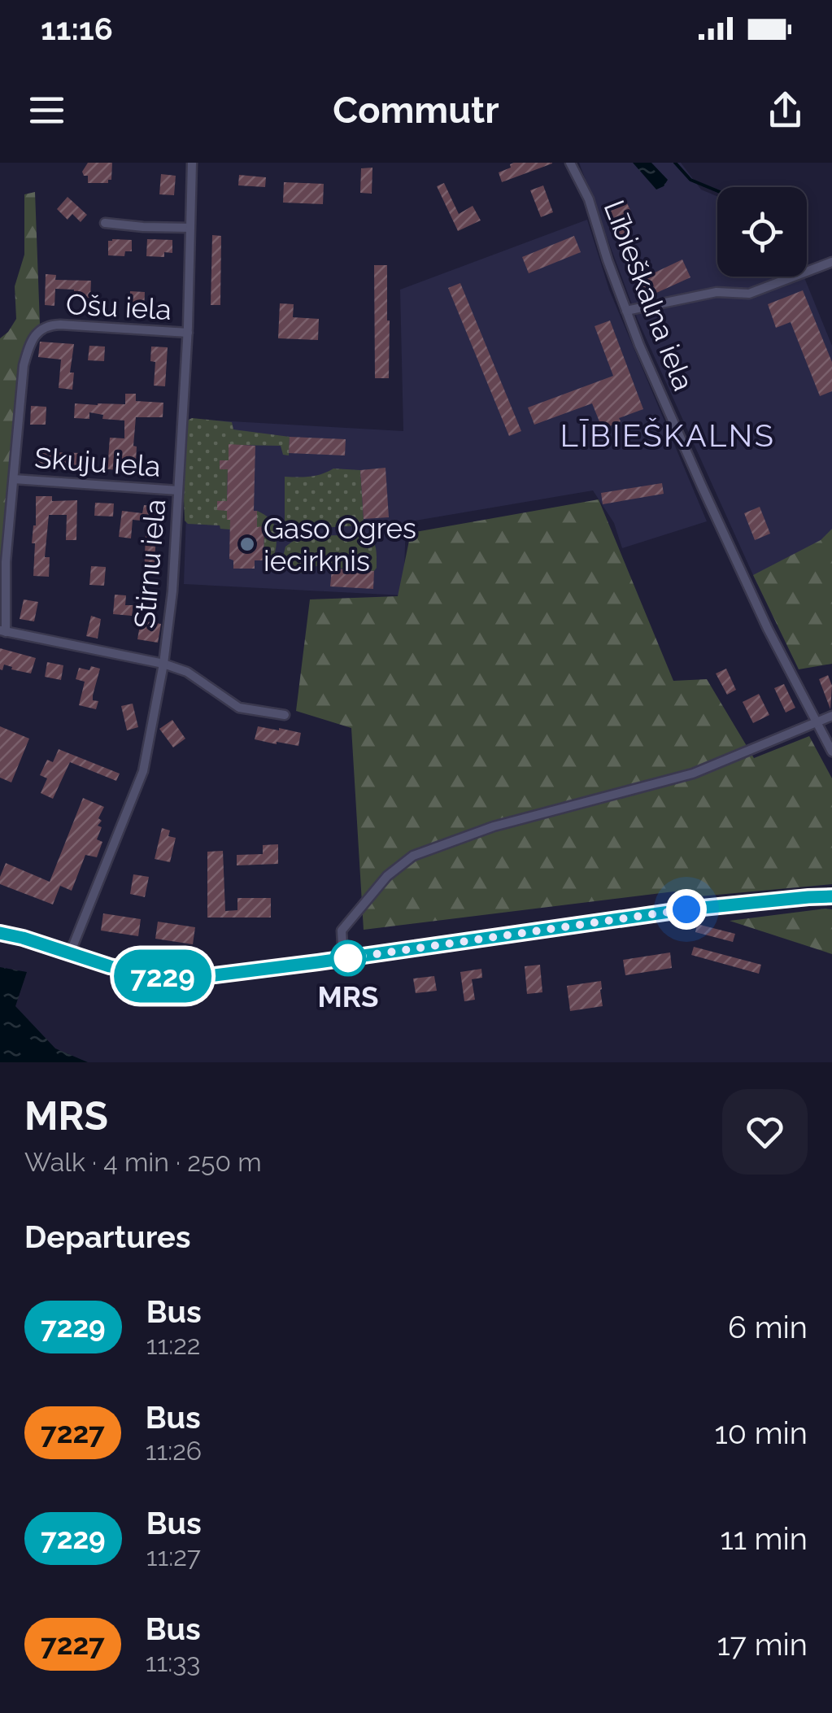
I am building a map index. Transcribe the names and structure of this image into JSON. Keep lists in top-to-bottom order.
{
  "streets": {
    "street": [
      "Lībieškalna iela",
      "Ošu iela",
      "Skuju iela",
      "Stirnu iela"
    ]
  },
  "crossings": [
    ["Ošu iela", "Skuju iela"],
    ["Ošu iela", "Stirnu iela"],
    ["Skuju iela", "Stirnu iela"]
  ],
  "districts": ["LĪBIEŠKALNS"],
  "places": ["Gaso Ogres iecirknis", "MRS"],
  "lines": ["bus line 7229"],
  "page": {
    "status": "11:16",
    "header": "Commutr",
    "on_map": "7229",
    "heading": [
      ["MRS", "Walk · 4 min · 250 m"],
      "Departures"
    ],
    "list": [
      {
        "mark": "7229",
        "name": "Bus",
        "note": "11:22",
        "value": "6 min"
      },
      {
        "mark": "7227",
        "name": "Bus",
        "note": "11:26",
        "value": "10 min"
      },
      {
        "mark": "7229",
        "name": "Bus",
        "note": "11:27",
        "value": "11 min"
      },
      {
        "mark": "7227",
        "name": "Bus",
        "note": "11:33",
        "value": "17 min"
      }
    ]
  }
}
